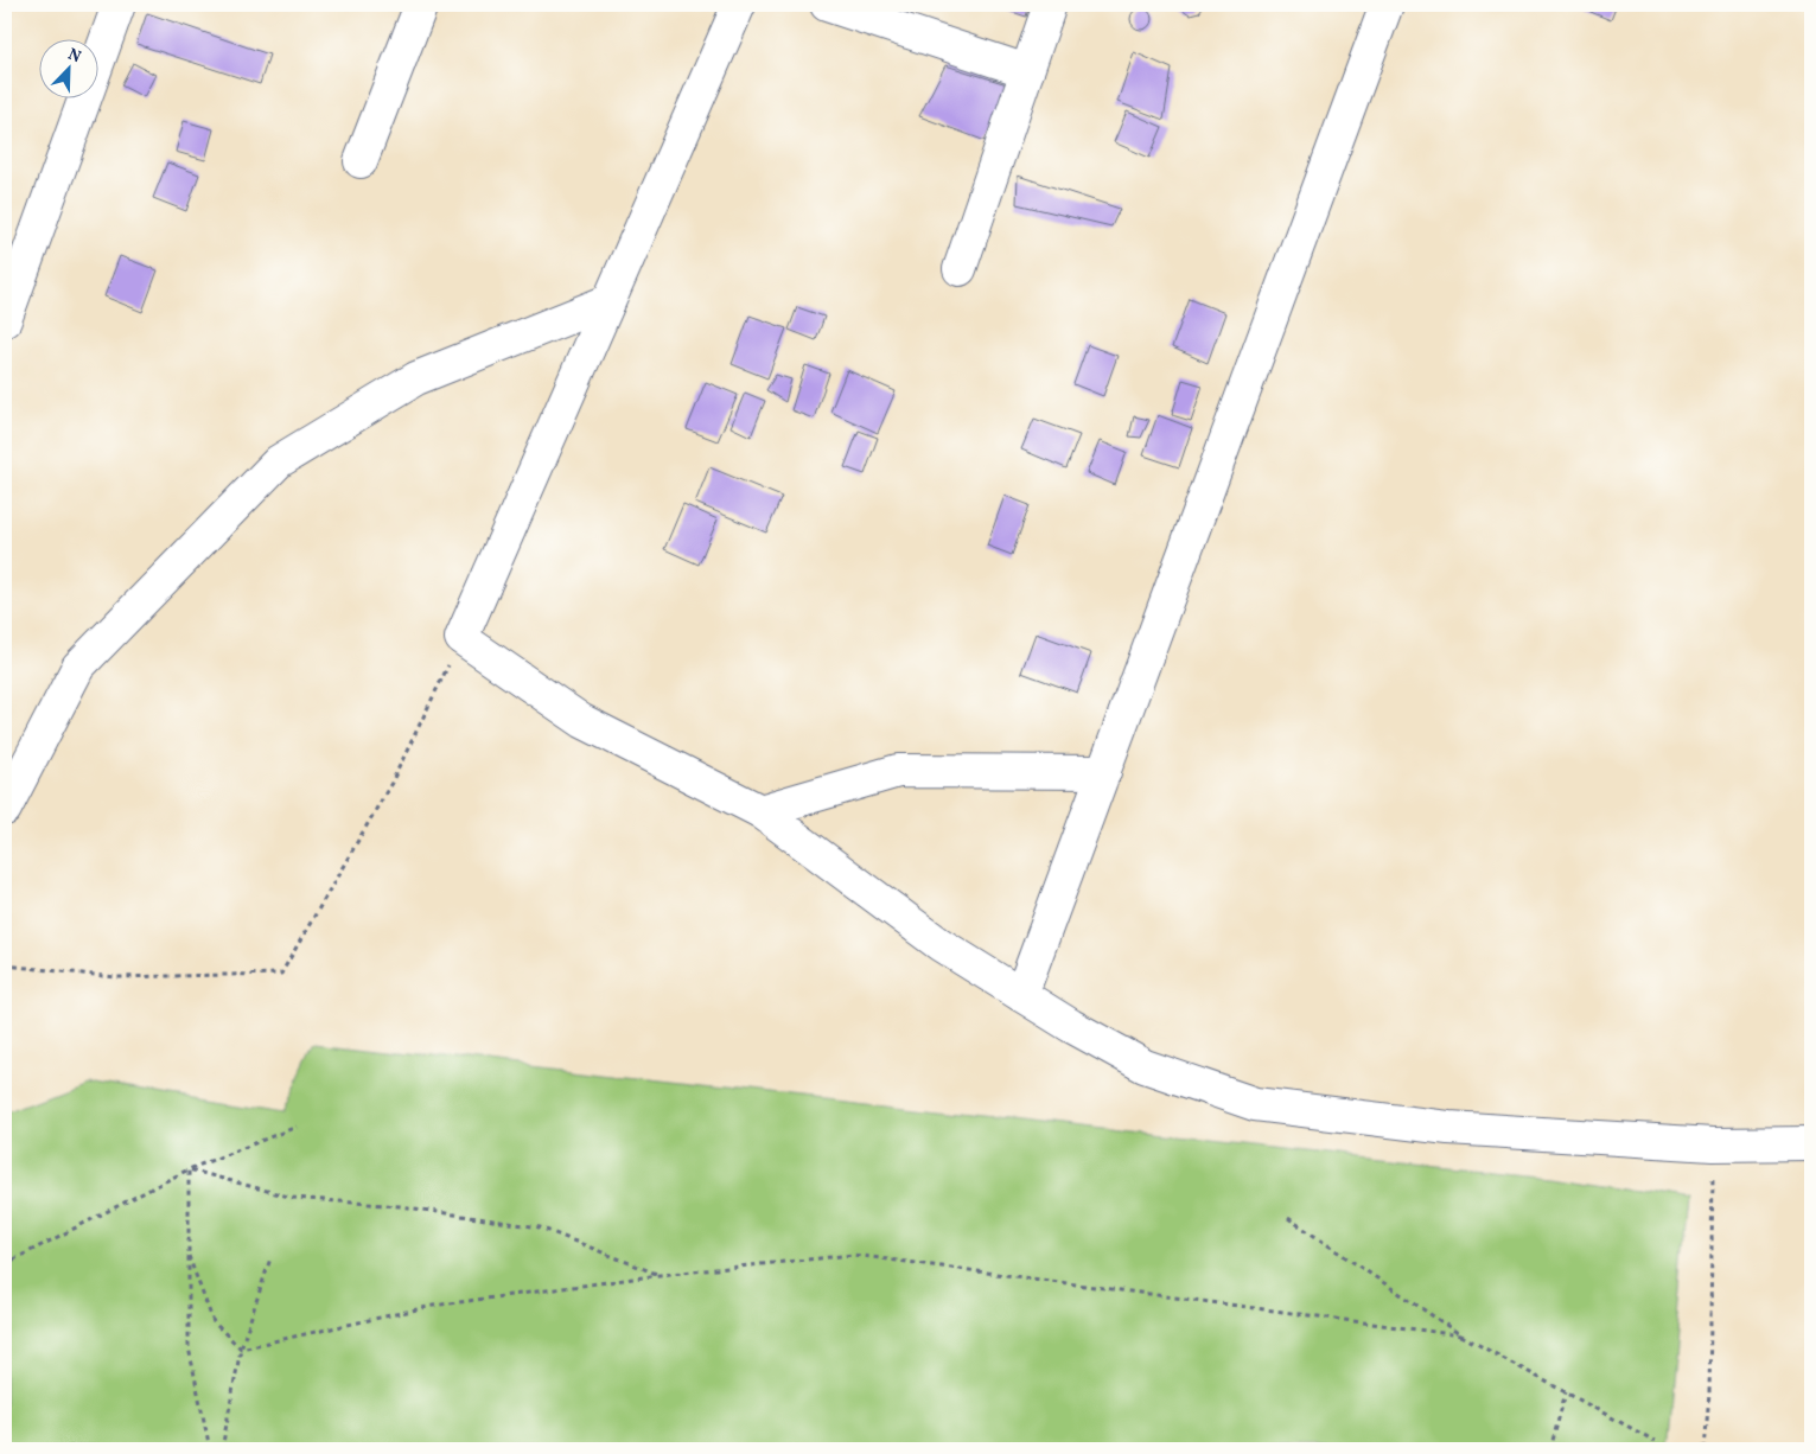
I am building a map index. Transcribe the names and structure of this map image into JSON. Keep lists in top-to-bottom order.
{
  "north": "top right"
}
